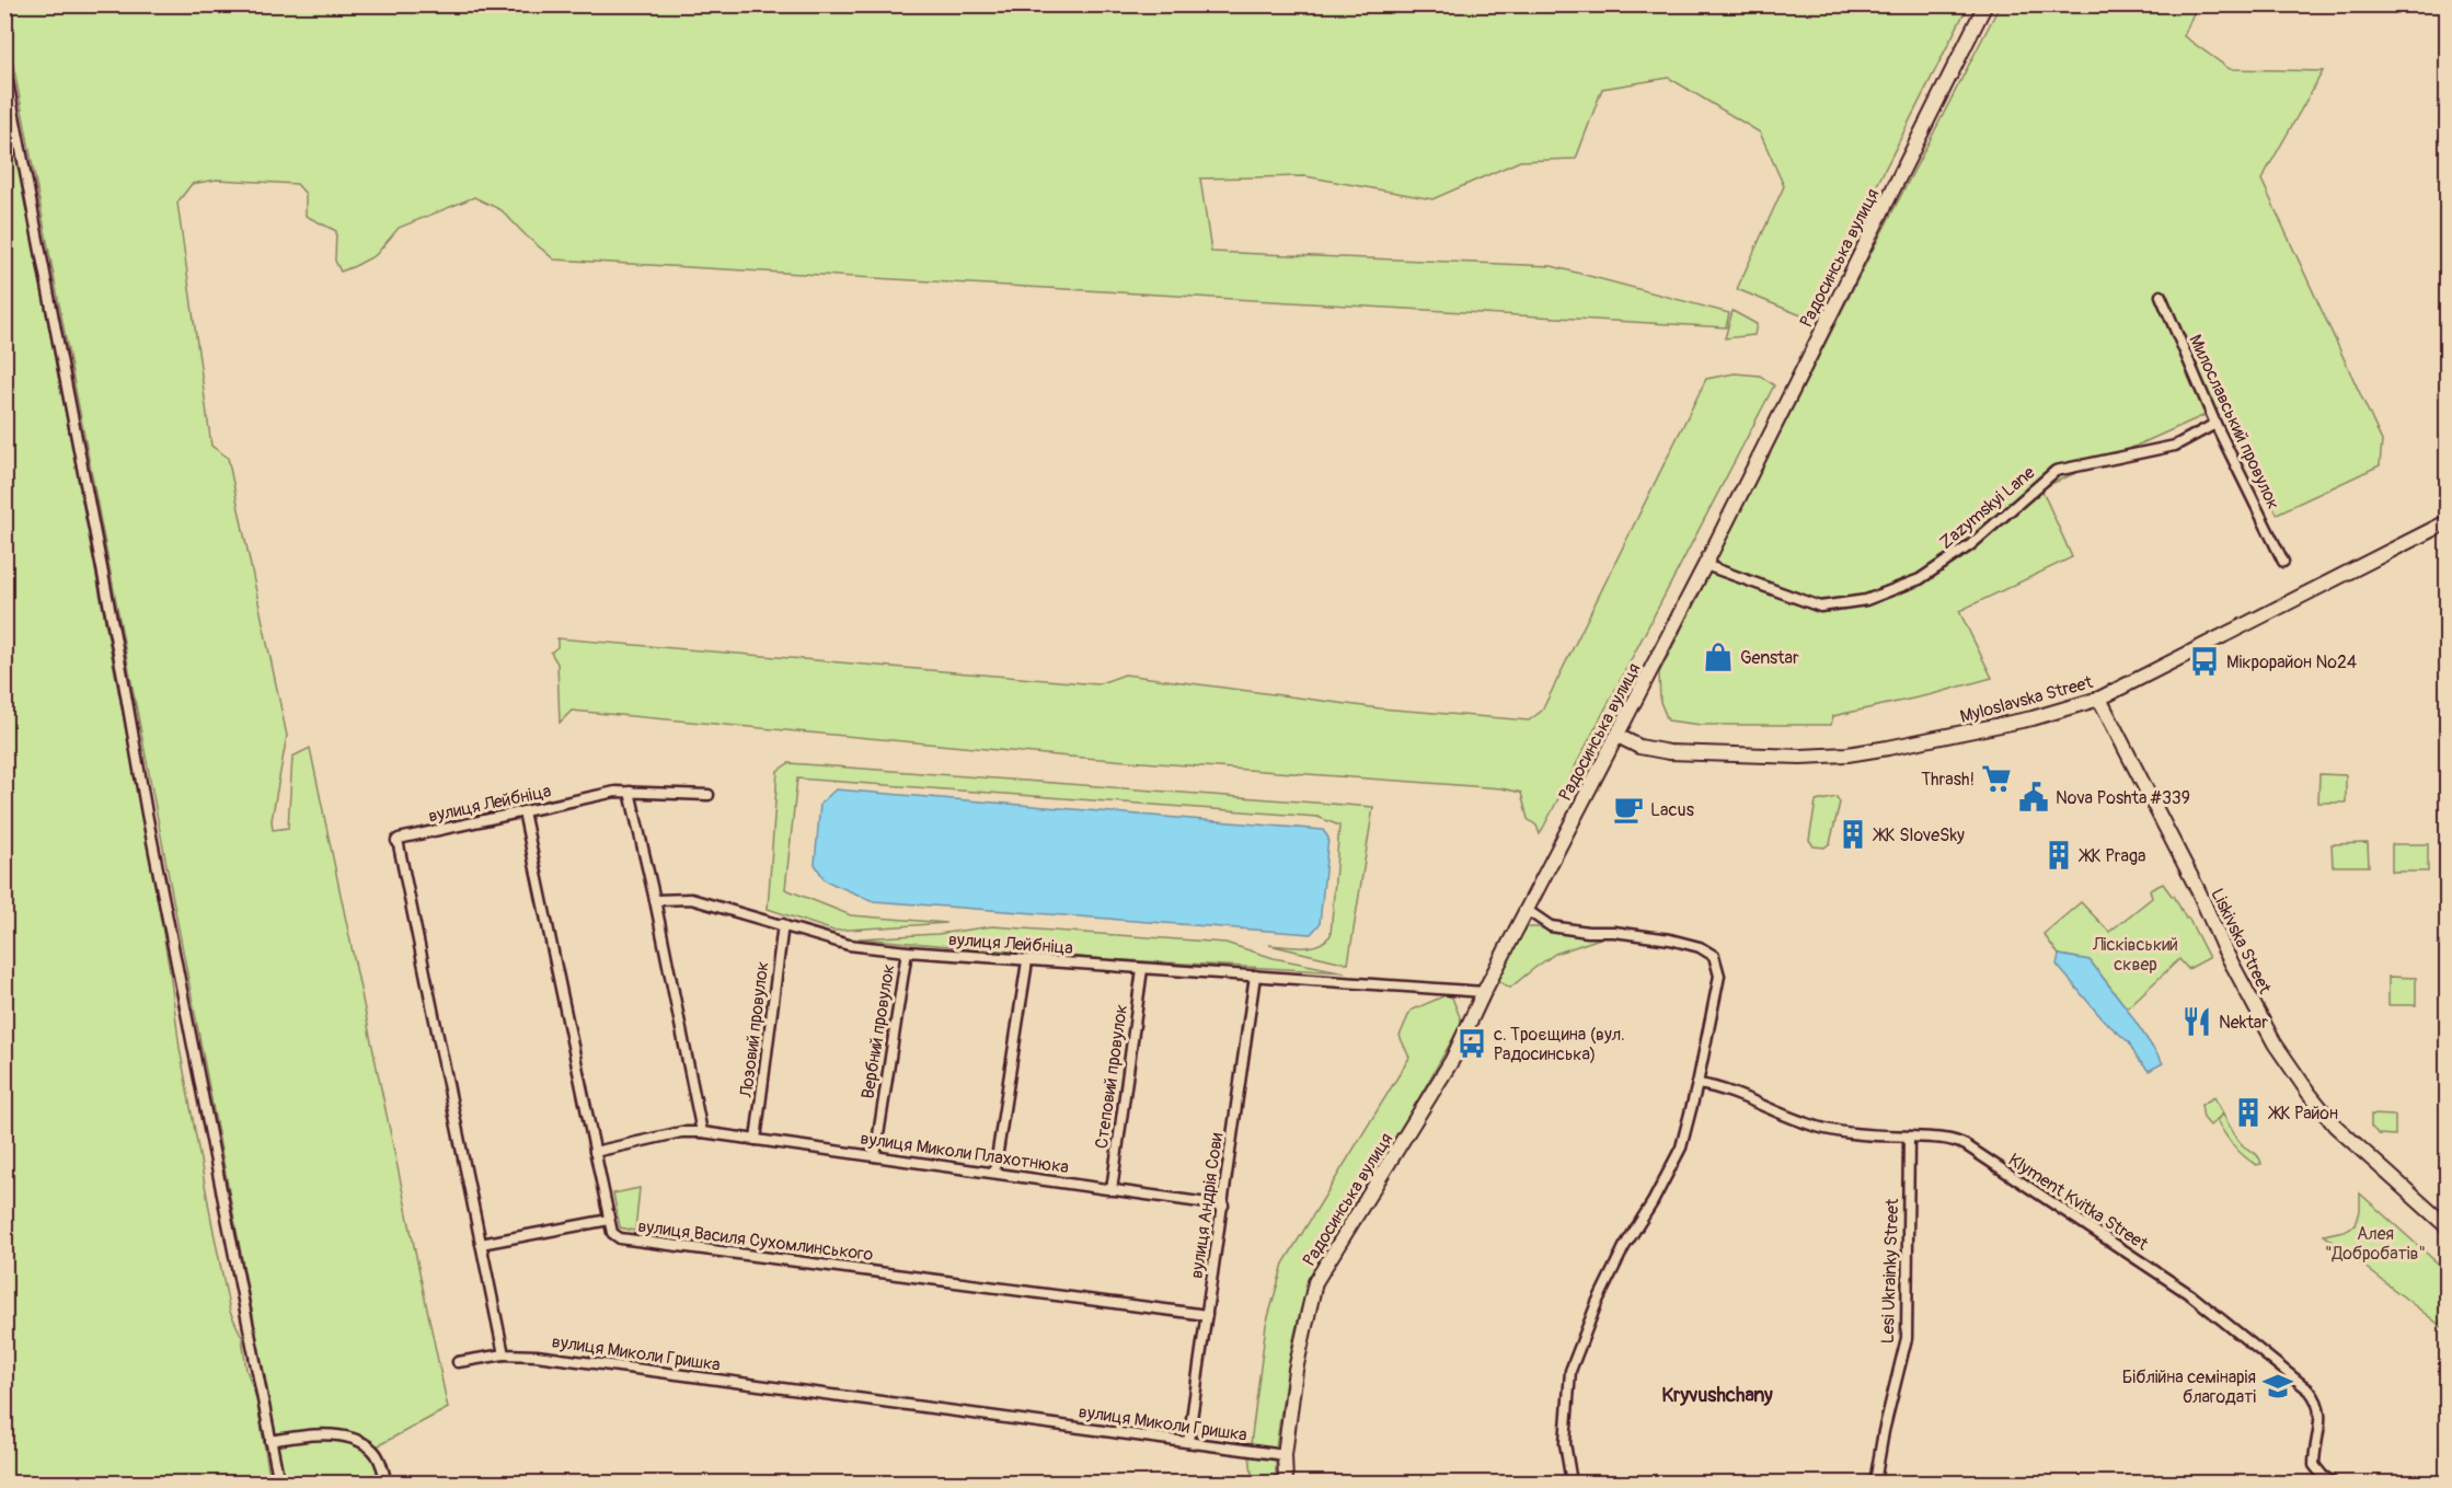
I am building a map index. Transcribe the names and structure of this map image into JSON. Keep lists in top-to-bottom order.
{
  "streets": {
    "main road": ["Радосинська вулиця", "Myloslavska Street", "Liskivska Street"],
    "street": [
      "Милославський провулок",
      "Zazymskyi Lane",
      "вулиця Лейбніца",
      "Лозовий провулок",
      "Вербний провулок",
      "Степовий провулок",
      "вулиця Миколи Плахотнюка",
      "Klyment Kvitka Street",
      "вулиця Андрія Сови",
      "вулиця Василя Сухомлинського",
      "Lesi Ukrainky Street",
      "вулиця Миколи Гришка"
    ]
  },
  "crossings": [
    ["Радосинська вулиця", "Zazymskyi Lane"],
    ["Радосинська вулиця", "Myloslavska Street"],
    ["Радосинська вулиця", "вулиця Лейбніца"],
    ["Радосинська вулиця", "вулиця Миколи Гришка"],
    ["Милославський провулок", "Zazymskyi Lane"],
    ["Myloslavska Street", "Liskivska Street"],
    ["вулиця Лейбніца", "Лозовий провулок"],
    ["вулиця Лейбніца", "Вербний провулок"],
    ["вулиця Лейбніца", "Степовий провулок"],
    ["вулиця Лейбніца", "вулиця Андрія Сови"],
    ["Лозовий провулок", "вулиця Миколи Плахотнюка"],
    ["Вербний провулок", "вулиця Миколи Плахотнюка"],
    ["Степовий провулок", "вулиця Миколи Плахотнюка"],
    ["вулиця Миколи Плахотнюка", "вулиця Андрія Сови"],
    ["Klyment Kvitka Street", "Lesi Ukrainky Street"],
    ["вулиця Андрія Сови", "вулиця Василя Сухомлинського"],
    ["вулиця Андрія Сови", "вулиця Миколи Гришка"]
  ],
  "districts": ["Kryvushchany"],
  "parks": ["Лісківський сквер", "Алея \"Добробатів\""],
  "places": {
    "shop": ["Genstar"],
    "bus stop": ["Мікрорайон №24", "с. Троєщина (вул. Радосинська)"],
    "supermarket": ["Thrash!"],
    "public building": ["Nova Poshta #339"],
    "cafe": ["Lacus"],
    "building": ["ЖК SloveSky", "ЖК Praga", "ЖК Район"],
    "restaurant": ["Nektar"],
    "school or university": ["Біблійна семінарія благодаті"]
  }
}
